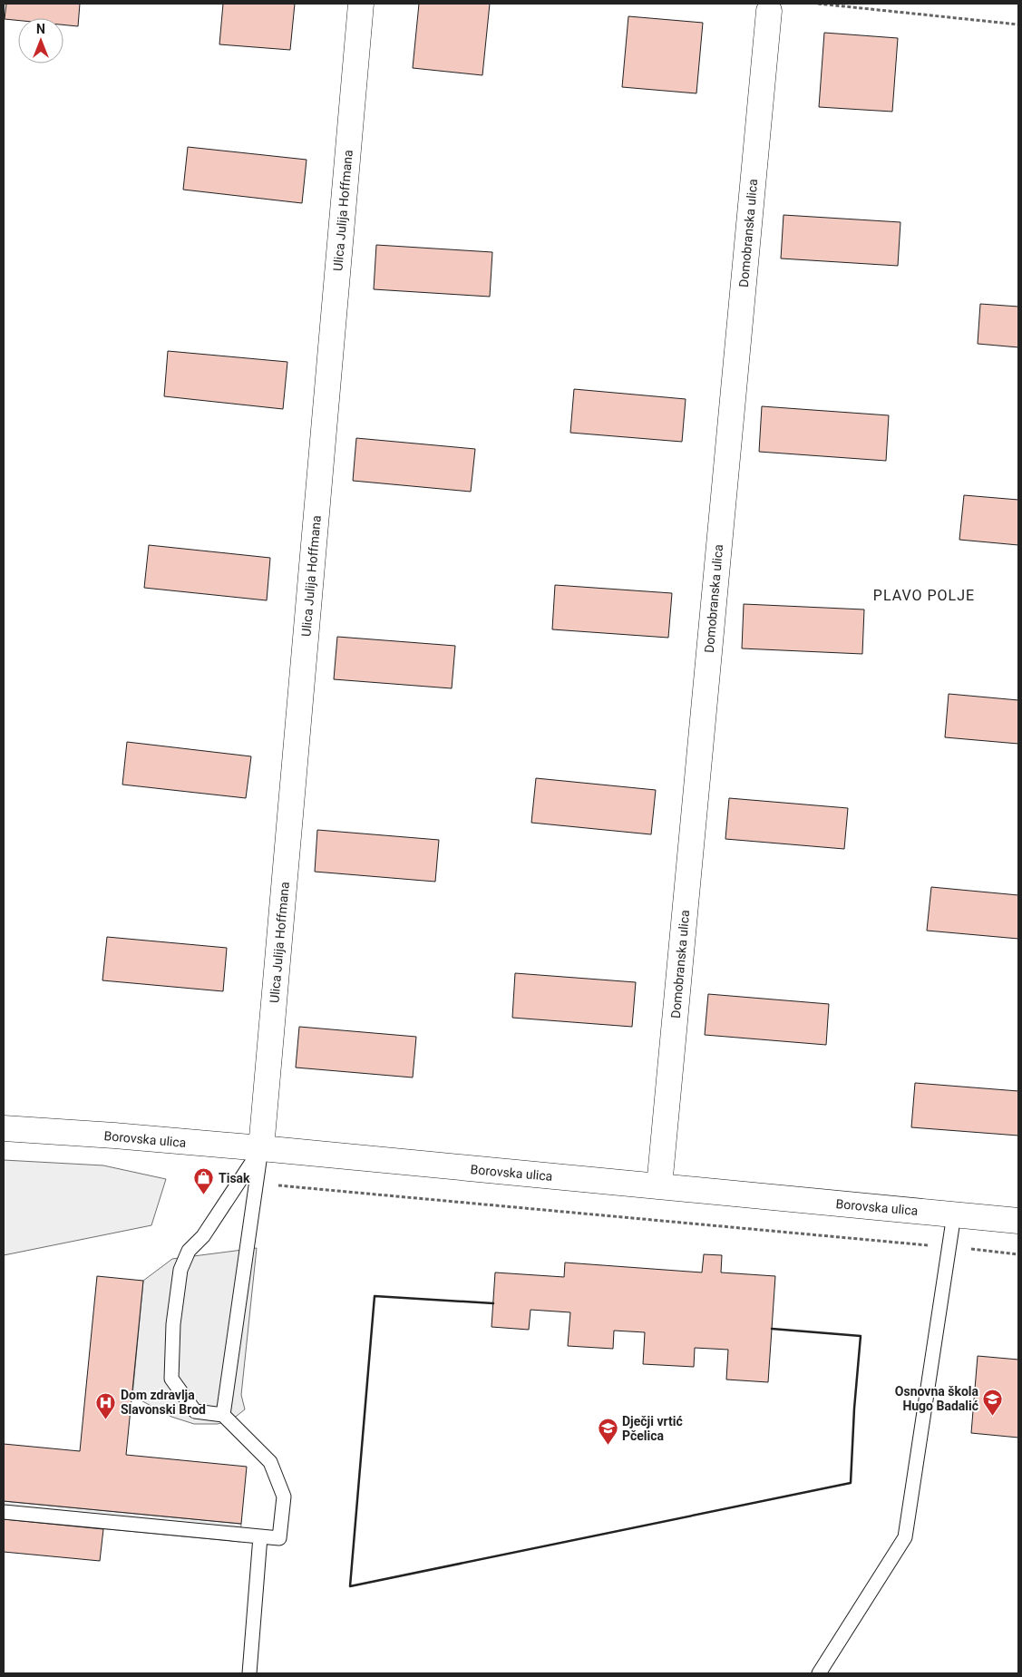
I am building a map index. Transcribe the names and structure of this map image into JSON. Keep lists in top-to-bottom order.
{
  "streets": {
    "street": ["Ulica Julija Hoffmana", "Domobranska ulica", "Borovska ulica"]
  },
  "crossings": [
    ["Ulica Julija Hoffmana", "Borovska ulica"],
    ["Domobranska ulica", "Borovska ulica"]
  ],
  "districts": ["PLAVO POLJE"],
  "places": {
    "shop": ["Tisak"],
    "school or university": ["Osnovna škola Hugo Badalić", "Dječji vrtić Pčelica"],
    "hospital": ["Dom zdravlja Slavonski Brod"]
  },
  "north": "top"
}
